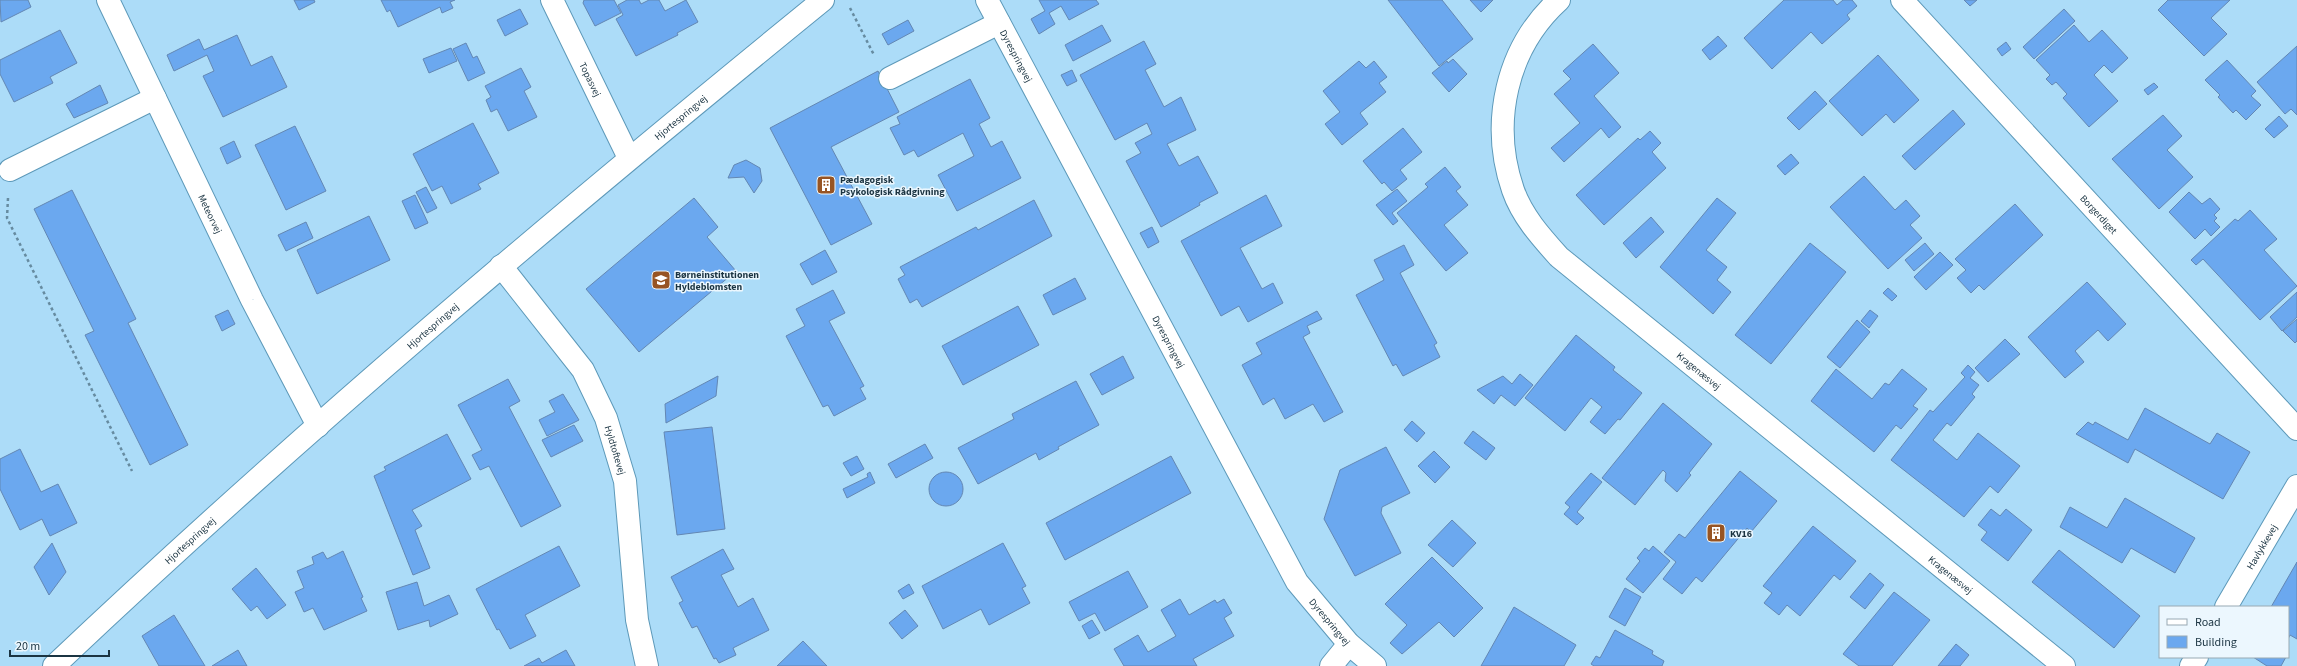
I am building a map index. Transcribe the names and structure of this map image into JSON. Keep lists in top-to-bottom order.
{
  "streets": {
    "street": [
      "Dyrespringvej",
      "Topasvej",
      "Hjortespringvej",
      "Meteorvej",
      "Borgerdiget",
      "Kragenæsvej",
      "Hyldtoftevej",
      "Havlykkevej"
    ]
  },
  "crossings": [
    ["Topasvej", "Hjortespringvej"],
    ["Hjortespringvej", "Meteorvej"],
    ["Hjortespringvej", "Hyldtoftevej"]
  ],
  "places": {
    "building": ["Pædagogisk Psykologisk Rådgivning", "KV16"],
    "school or university": ["Børneinstitutionen Hyldeblomsten"]
  },
  "legend": ["Road", "Building"],
  "scale_bar": "20 m"
}
